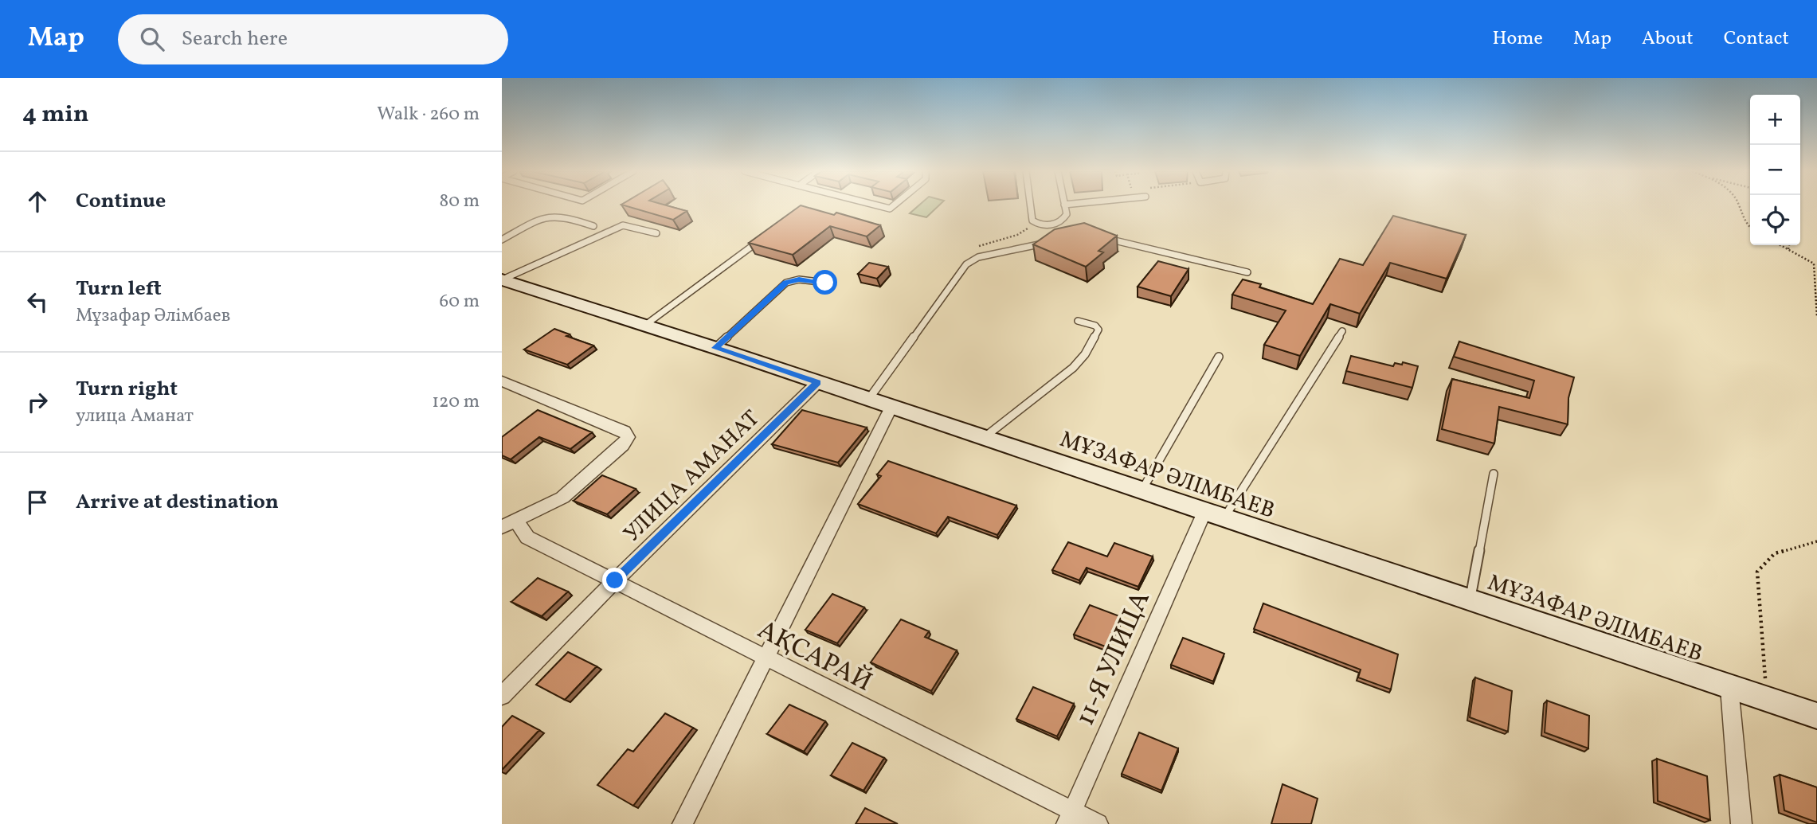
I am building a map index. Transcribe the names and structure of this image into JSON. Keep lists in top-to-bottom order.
{
  "streets": {
    "street": [
      "МҰЗАФАР ӘЛІМБАЕВ",
      "УЛИЦА АМАНАТ",
      "АҚСАРАЙ",
      "11-Я УЛИЦА"
    ]
  },
  "crossings": [
    ["МҰЗАФАР ӘЛІМБАЕВ", "УЛИЦА АМАНАТ"],
    ["МҰЗАФАР ӘЛІМБАЕВ", "11-Я УЛИЦА"],
    ["УЛИЦА АМАНАТ", "АҚСАРАЙ"],
    ["АҚСАРАЙ", "11-Я УЛИЦА"]
  ],
  "page": {
    "header": "Map",
    "search": "Search here",
    "nav": [
      "Home",
      "Map",
      "About",
      "Contact"
    ],
    "heading": ["4 min", "Walk · 260 m"],
    "map_buttons": ["+", "−"],
    "list": [
      ["Continue", "80 m"],
      ["Turn left", "Мұзафар Әлімбаев", "60 m"],
      ["Turn right", "улица Аманат", "120 m"],
      "Arrive at destination"
    ]
  }
}
